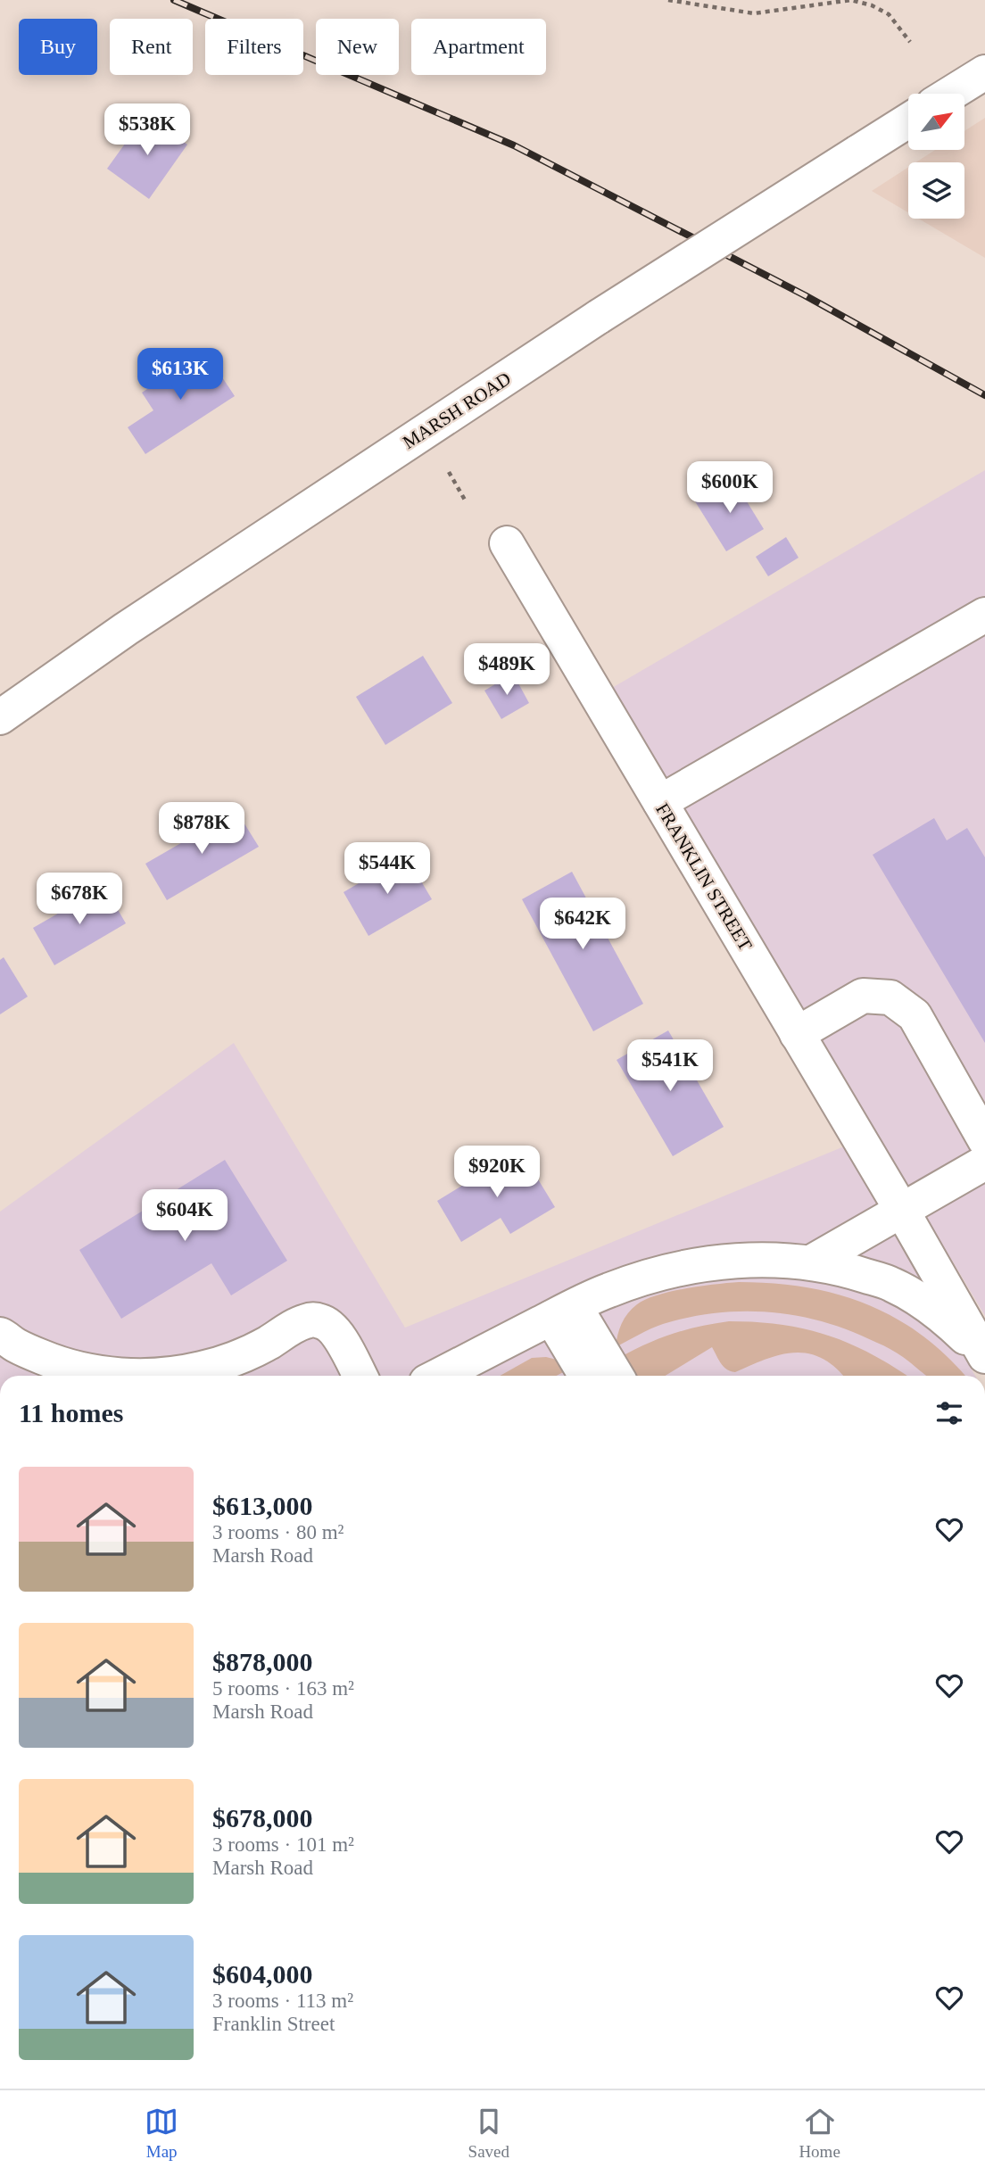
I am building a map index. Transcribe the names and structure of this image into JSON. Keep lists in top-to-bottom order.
{
  "streets": {
    "street": ["MARSH ROAD", "FRANKLIN STREET"]
  },
  "north": "top right",
  "page": {
    "chip": [
      "Buy",
      "Rent",
      "Filters",
      "New",
      "Apartment"
    ],
    "price": [
      "$538K",
      "$613K",
      "$600K",
      "$489K",
      "$878K",
      "$544K",
      "$678K",
      "$642K",
      "$541K",
      "$920K",
      "$604K"
    ],
    "heading": "11 homes",
    "list": [
      {
        "name": "$613,000",
        "note": "3 rooms · 80 m² · Marsh Road"
      },
      {
        "name": "$878,000",
        "note": "5 rooms · 163 m² · Marsh Road"
      },
      {
        "name": "$678,000",
        "note": "3 rooms · 101 m² · Marsh Road"
      },
      {
        "name": "$604,000",
        "note": "3 rooms · 113 m² · Franklin Street"
      }
    ],
    "tabs": ["Map", "Saved", "Home"]
  }
}
